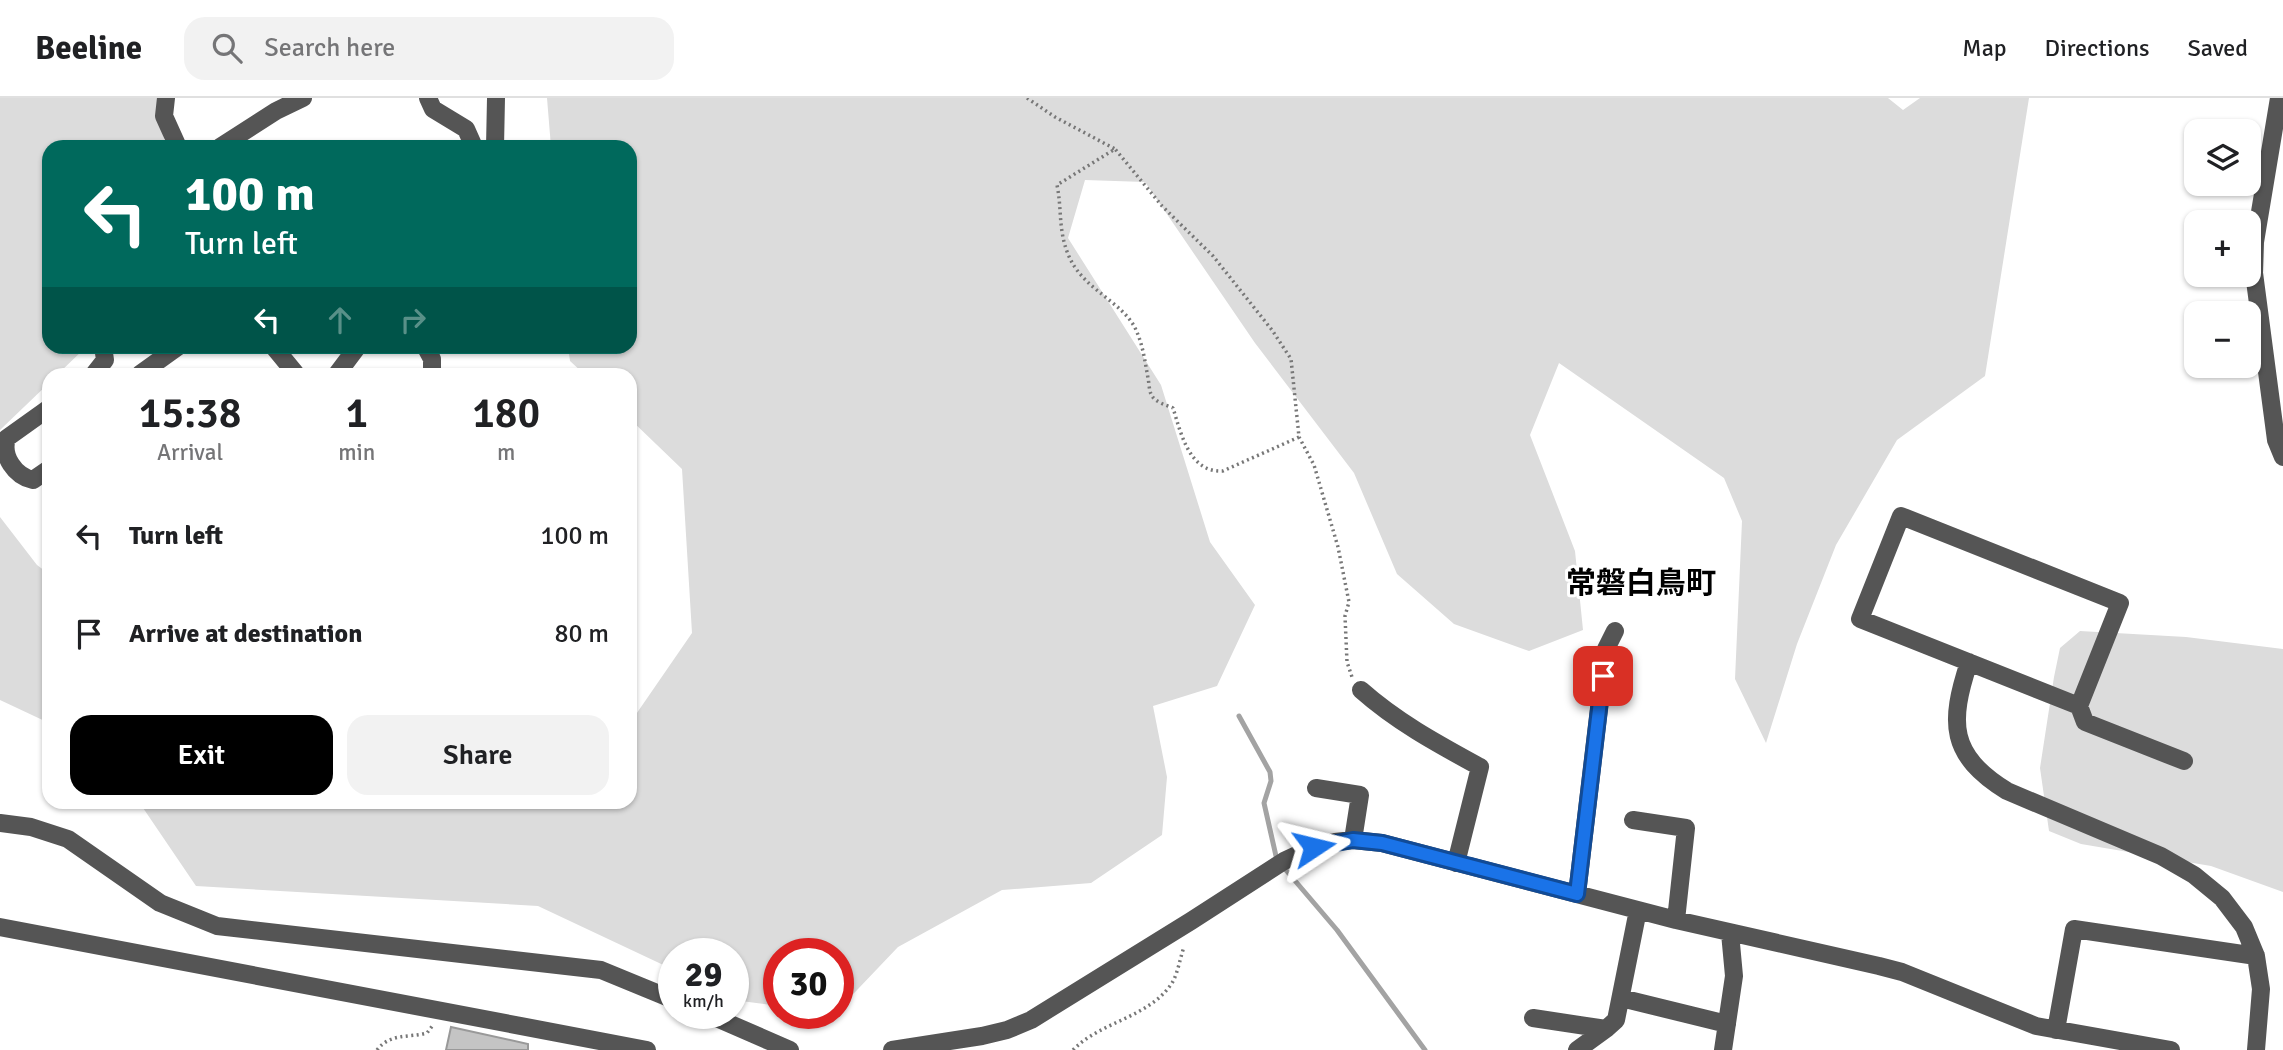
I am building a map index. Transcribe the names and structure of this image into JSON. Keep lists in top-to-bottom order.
{
  "districts": ["常磐白鳥町"],
  "page": {
    "header": "Beeline",
    "search": "Search here",
    "nav": ["Map", "Directions", "Saved"],
    "map_buttons": ["+", "−"],
    "turn": ["100 m", "Turn left"],
    "eta": [
      "15:38",
      "Arrival",
      "1",
      "min",
      "180",
      "m"
    ],
    "list": [
      {
        "name": "Turn left",
        "value": "100 m"
      },
      {
        "name": "Arrive at destination",
        "value": "80 m"
      }
    ],
    "buttons": ["Exit", "Share"],
    "speed": "29 km/h",
    "limit": "30"
  }
}
